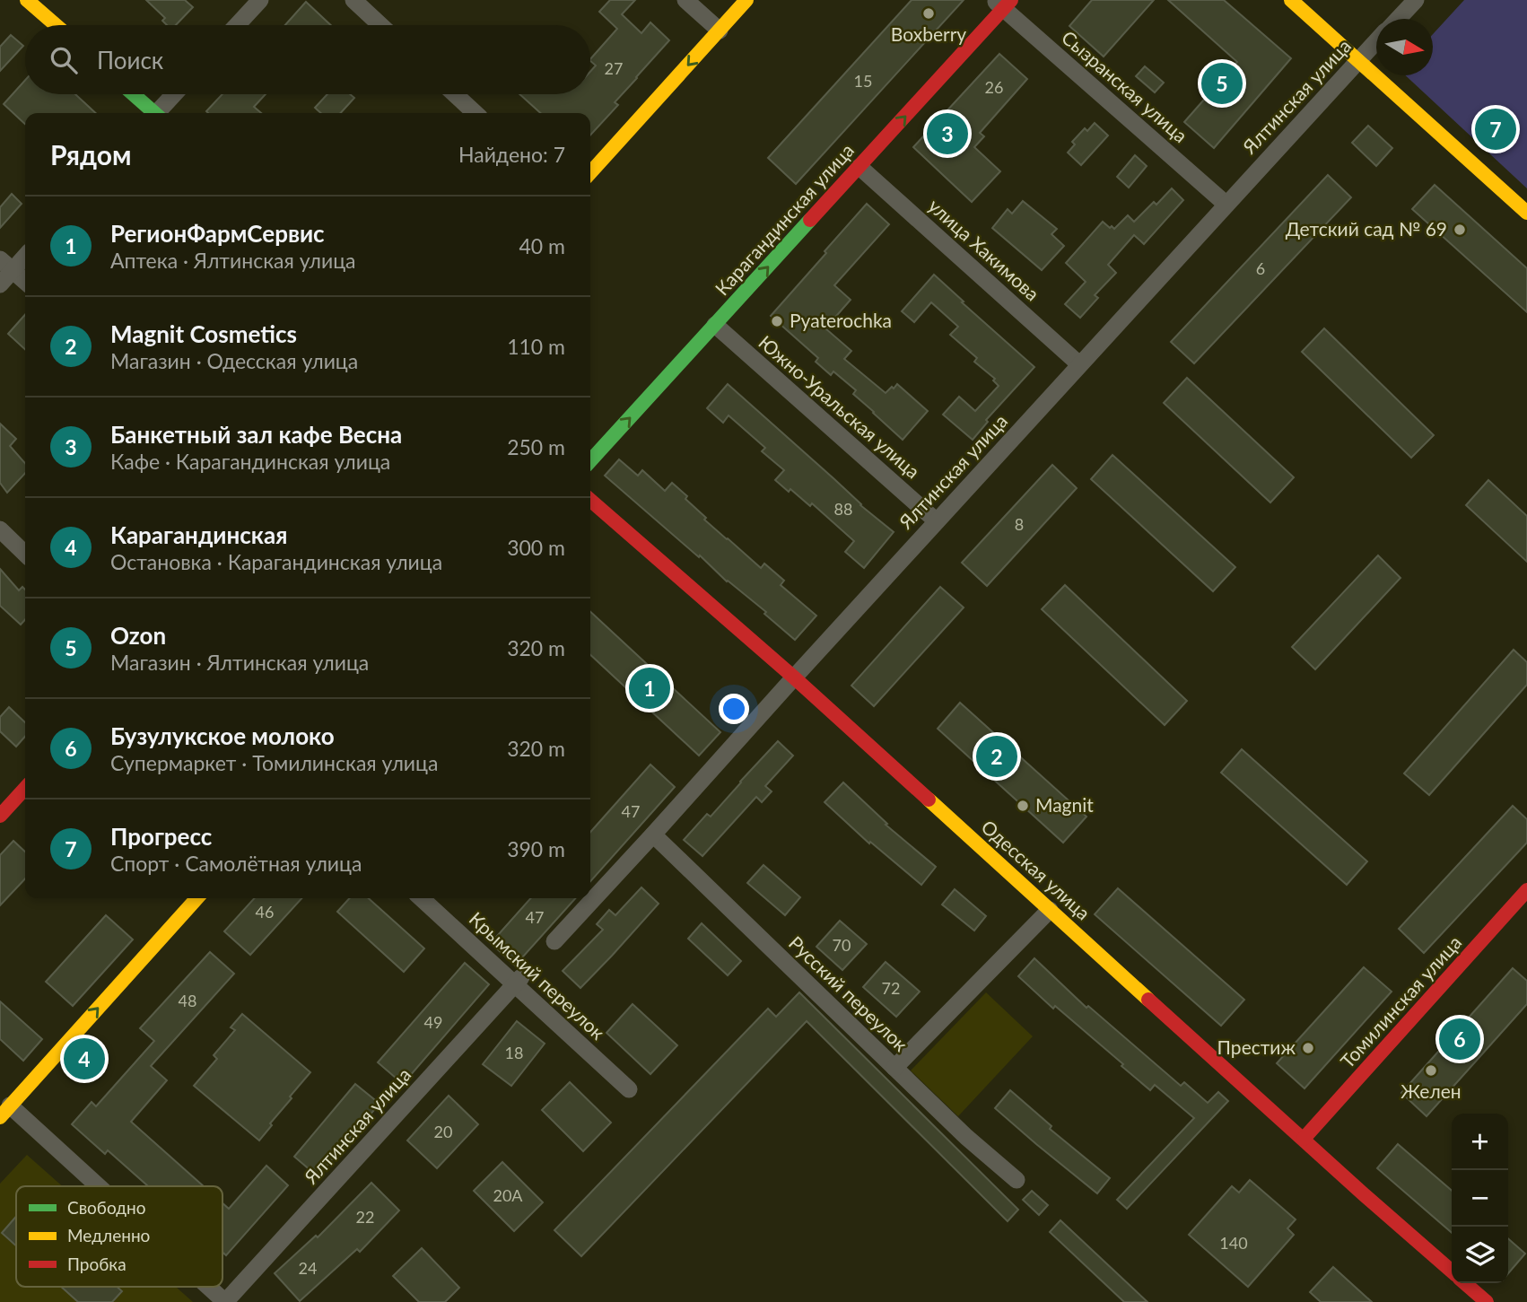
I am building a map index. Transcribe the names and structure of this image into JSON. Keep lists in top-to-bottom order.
{
  "streets": {
    "street": [
      "Сызранская улица",
      "Ялтинская улица",
      "Карагандинская улица",
      "улица Хакимова",
      "Южно-Уральская улица",
      "Одесская улица",
      "Крымский переулок",
      "Русский переулок",
      "Томилинская улица"
    ]
  },
  "crossings": [
    ["Сызранская улица", "Ялтинская улица"],
    ["Сызранская улица", "Карагандинская улица"],
    ["Ялтинская улица", "улица Хакимова"],
    ["Ялтинская улица", "Южно-Уральская улица"],
    ["Ялтинская улица", "Одесская улица"],
    ["Ялтинская улица", "Крымский переулок"],
    ["Ялтинская улица", "Русский переулок"],
    ["Карагандинская улица", "улица Хакимова"],
    ["Карагандинская улица", "Южно-Уральская улица"],
    ["Одесская улица", "Томилинская улица"]
  ],
  "one_way": ["Карагандинская улица"],
  "places": [
    "Boxberry",
    "Детский сад № 69",
    "Pyaterochka",
    "Magnit",
    "Престиж",
    "Желен"
  ],
  "house_numbers": [
    "27",
    "15",
    "26",
    "6",
    "88",
    "8",
    "47",
    "46",
    "47",
    "70",
    "72",
    "48",
    "49",
    "18",
    "20",
    "20А",
    "22",
    "140",
    "24"
  ],
  "legend": ["Свободно", "Медленно", "Пробка"],
  "north": "right",
  "page": {
    "search": "Поиск",
    "pins": [
      "5",
      "7",
      "3",
      "1",
      "2",
      "6",
      "4"
    ],
    "heading": ["Рядом", "Найдено: 7"],
    "list": [
      {
        "mark": "1",
        "name": "РегионФармСервис",
        "note": "Аптека · Ялтинская улица",
        "value": "40 m"
      },
      {
        "mark": "2",
        "name": "Magnit Cosmetics",
        "note": "Магазин · Одесская улица",
        "value": "110 m"
      },
      {
        "mark": "3",
        "name": "Банкетный зал кафе Весна",
        "note": "Кафе · Карагандинская улица",
        "value": "250 m"
      },
      {
        "mark": "4",
        "name": "Карагандинская",
        "note": "Остановка · Карагандинская улица",
        "value": "300 m"
      },
      {
        "mark": "5",
        "name": "Ozon",
        "note": "Магазин · Ялтинская улица",
        "value": "320 m"
      },
      {
        "mark": "6",
        "name": "Бузулукское молоко",
        "note": "Супермаркет · Томилинская улица",
        "value": "320 m"
      },
      {
        "mark": "7",
        "name": "Прогресс",
        "note": "Спорт · Самолётная улица",
        "value": "390 m"
      }
    ],
    "map_buttons": ["+", "−"]
  }
}
